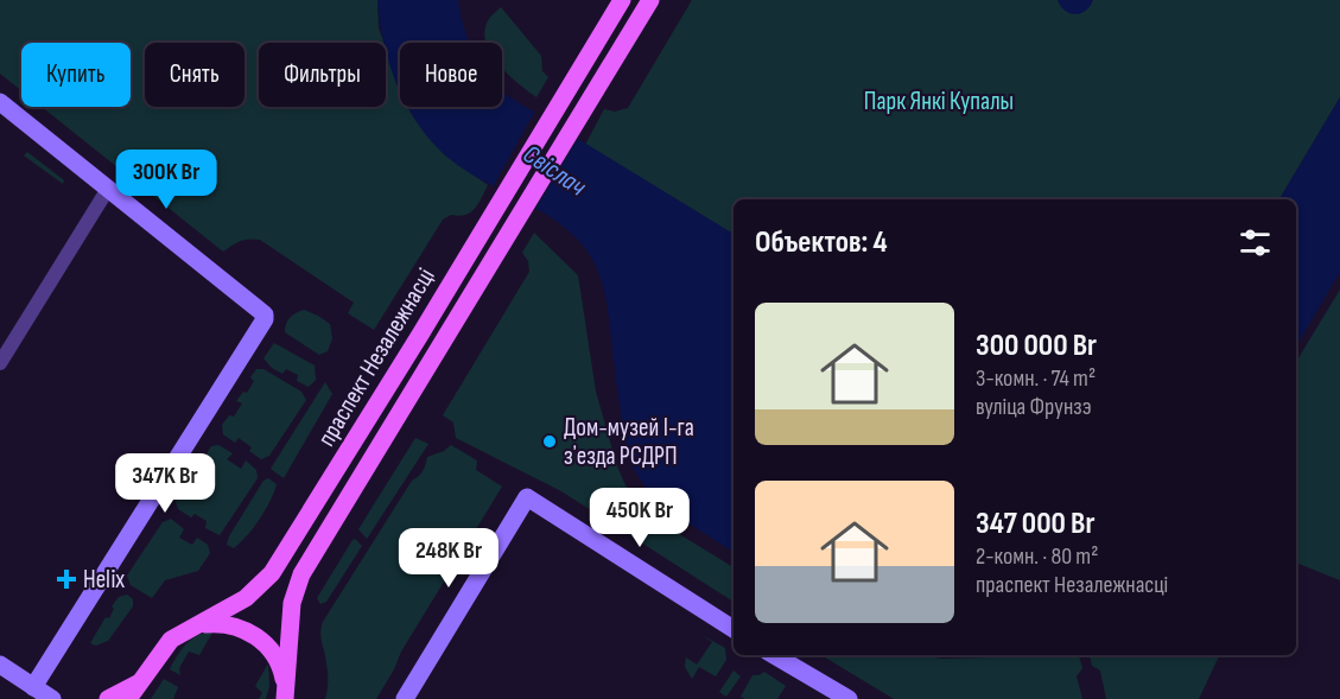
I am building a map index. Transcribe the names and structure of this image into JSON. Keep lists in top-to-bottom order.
{
  "streets": {
    "main road": ["праспект Незалежнасці"]
  },
  "water": ["Свіслач"],
  "parks": ["Парк Янкі Купалы"],
  "places": {
    "other": ["Дом-музей I-га зʼезда РСДРП"],
    "health": ["Helix"]
  },
  "page": {
    "chip": [
      "Купить",
      "Снять",
      "Фильтры",
      "Новое"
    ],
    "price": [
      "300K Br",
      "347K Br",
      "450K Br",
      "248K Br"
    ],
    "heading": "Объектов: 4",
    "list": [
      {
        "name": "300 000 Br",
        "note": "3-комн. · 74 m² · вуліца Фрунзэ"
      },
      {
        "name": "347 000 Br",
        "note": "2-комн. · 80 m² · праспект Незалежнасці"
      }
    ]
  }
}
